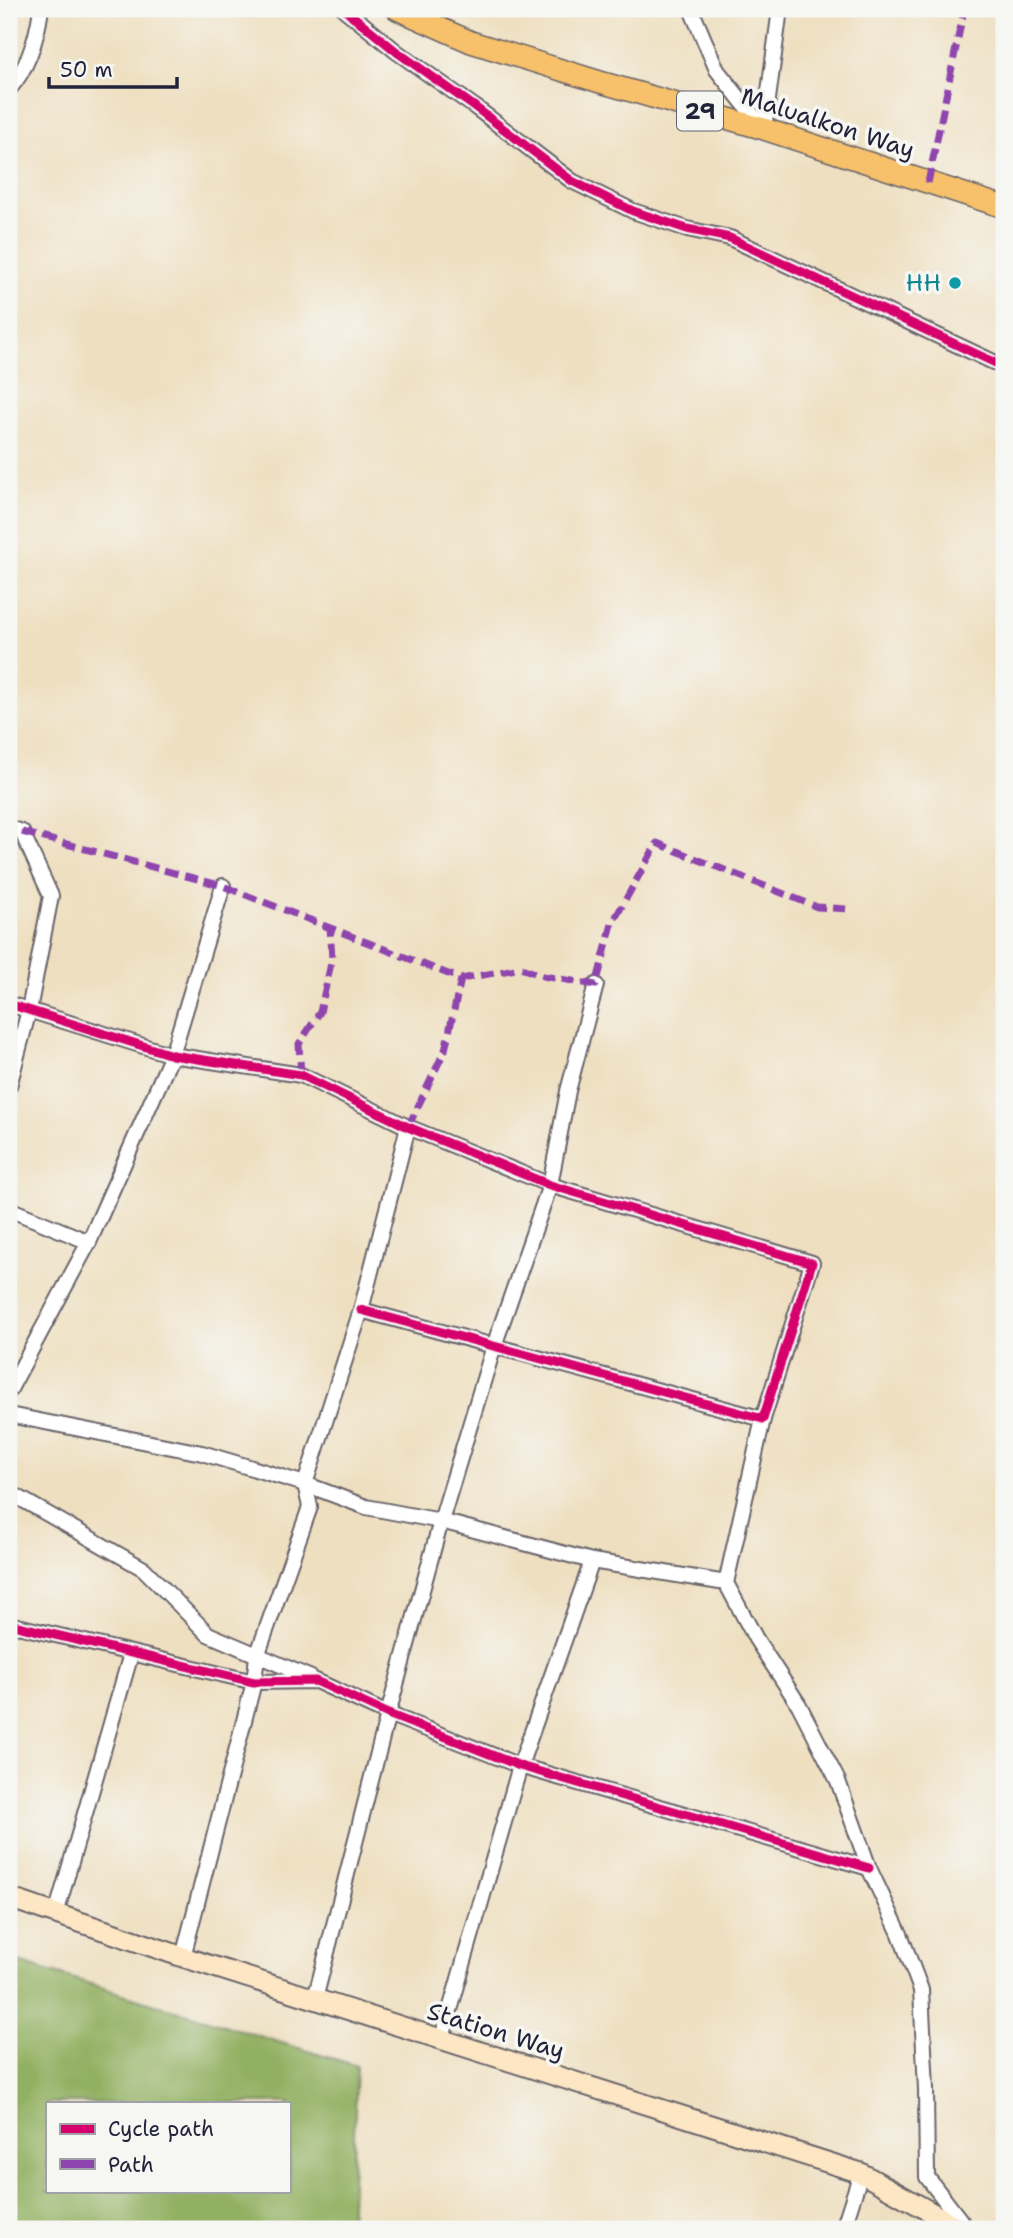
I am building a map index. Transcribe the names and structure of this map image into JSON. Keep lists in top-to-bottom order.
{
  "streets": {
    "main road": ["29", "Malualkon Way", "Station Way"]
  },
  "places": ["HH"],
  "legend": ["Cycle path", "Path"],
  "scale_bar": "50 m"
}
